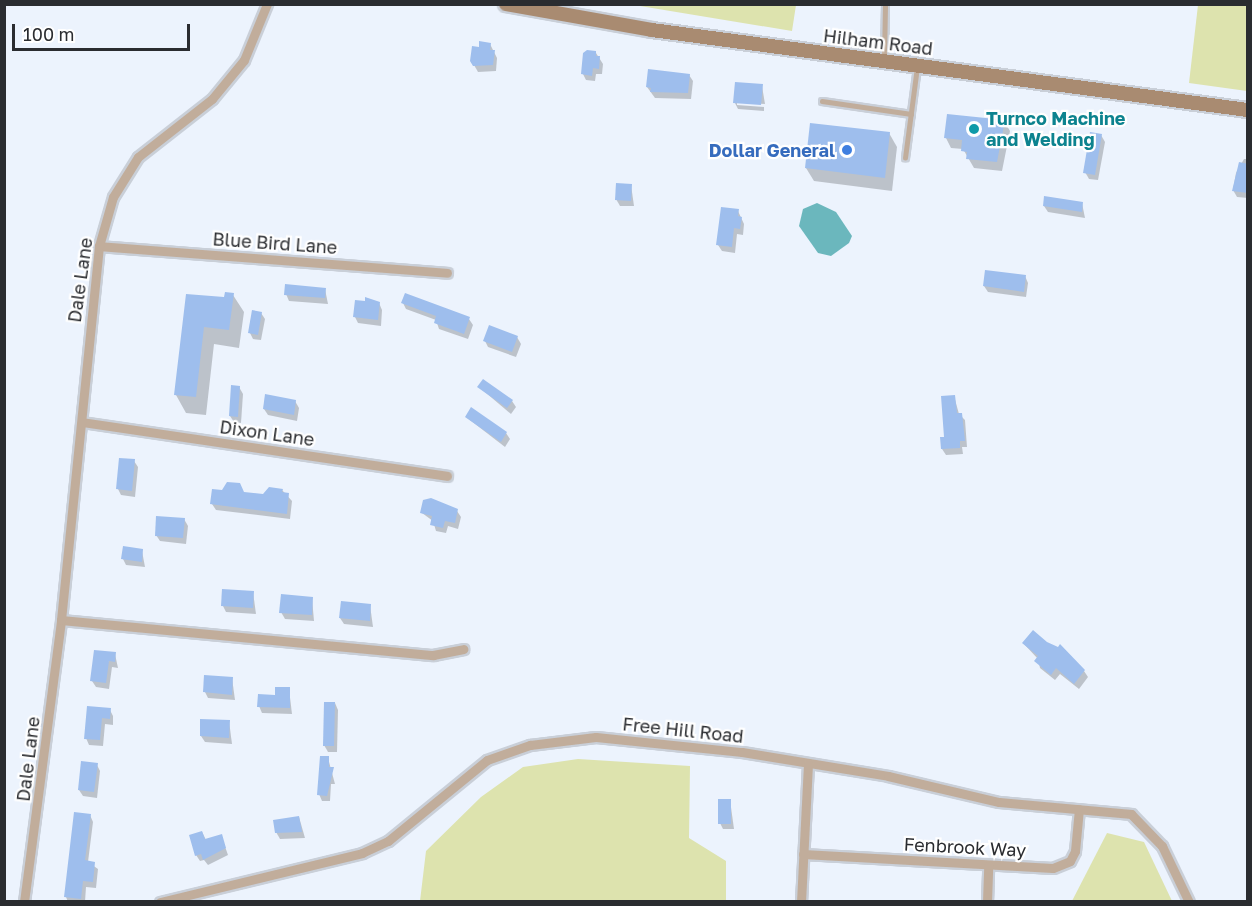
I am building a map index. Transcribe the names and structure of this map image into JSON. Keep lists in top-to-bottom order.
{
  "streets": {
    "main road": ["Hilham Road"],
    "street": [
      "Blue Bird Lane",
      "Dale Lane",
      "Dixon Lane",
      "Free Hill Road",
      "Fenbrook Way"
    ]
  },
  "crossings": [
    ["Blue Bird Lane", "Dale Lane"],
    ["Dale Lane", "Dixon Lane"],
    ["Free Hill Road", "Fenbrook Way"]
  ],
  "places": ["Turnco Machine and Welding", "Dollar General"],
  "scale_bar": "100 m"
}
